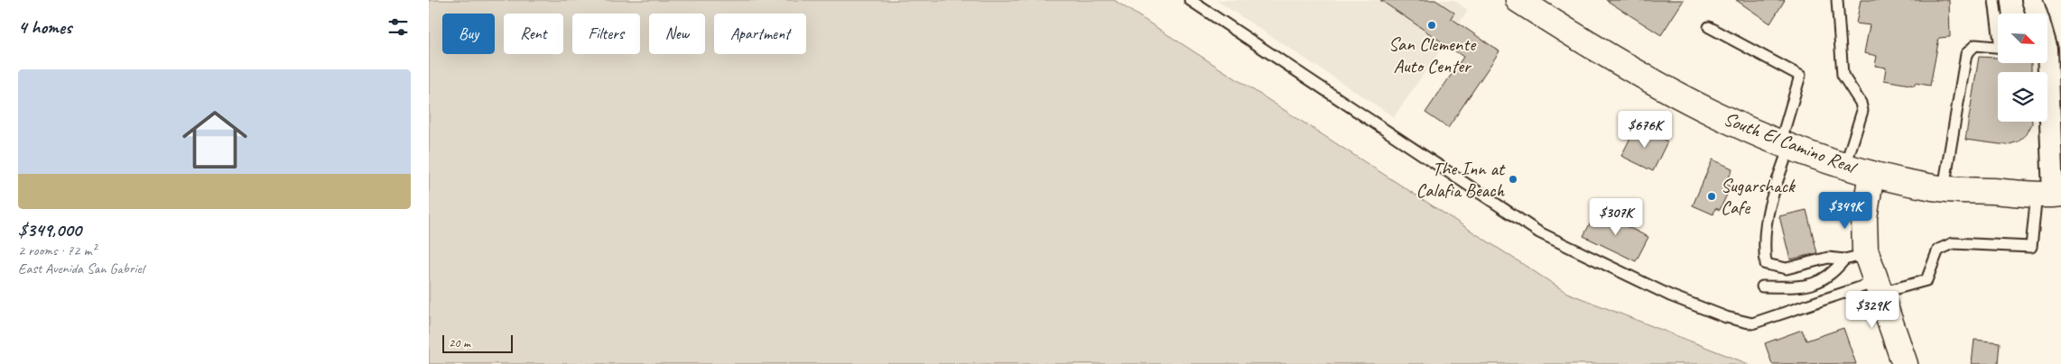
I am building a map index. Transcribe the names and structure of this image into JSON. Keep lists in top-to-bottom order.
{
  "streets": {
    "main road": ["South El Camino Real"]
  },
  "places": ["San Clemente Auto Center", "The Inn at Calafia Beach", "Sugarshack Cafe"],
  "scale_bar": "20 m",
  "north": "bottom right",
  "page": {
    "heading": "4 homes",
    "chip": [
      "Buy",
      "Rent",
      "Filters",
      "New",
      "Apartment"
    ],
    "list": [
      {
        "name": "$349,000",
        "note": "2 rooms · 72 m² · East Avenida San Gabriel"
      }
    ],
    "price": [
      "$676K",
      "$349K",
      "$307K",
      "$329K"
    ],
    "scale": "20 m"
  }
}
